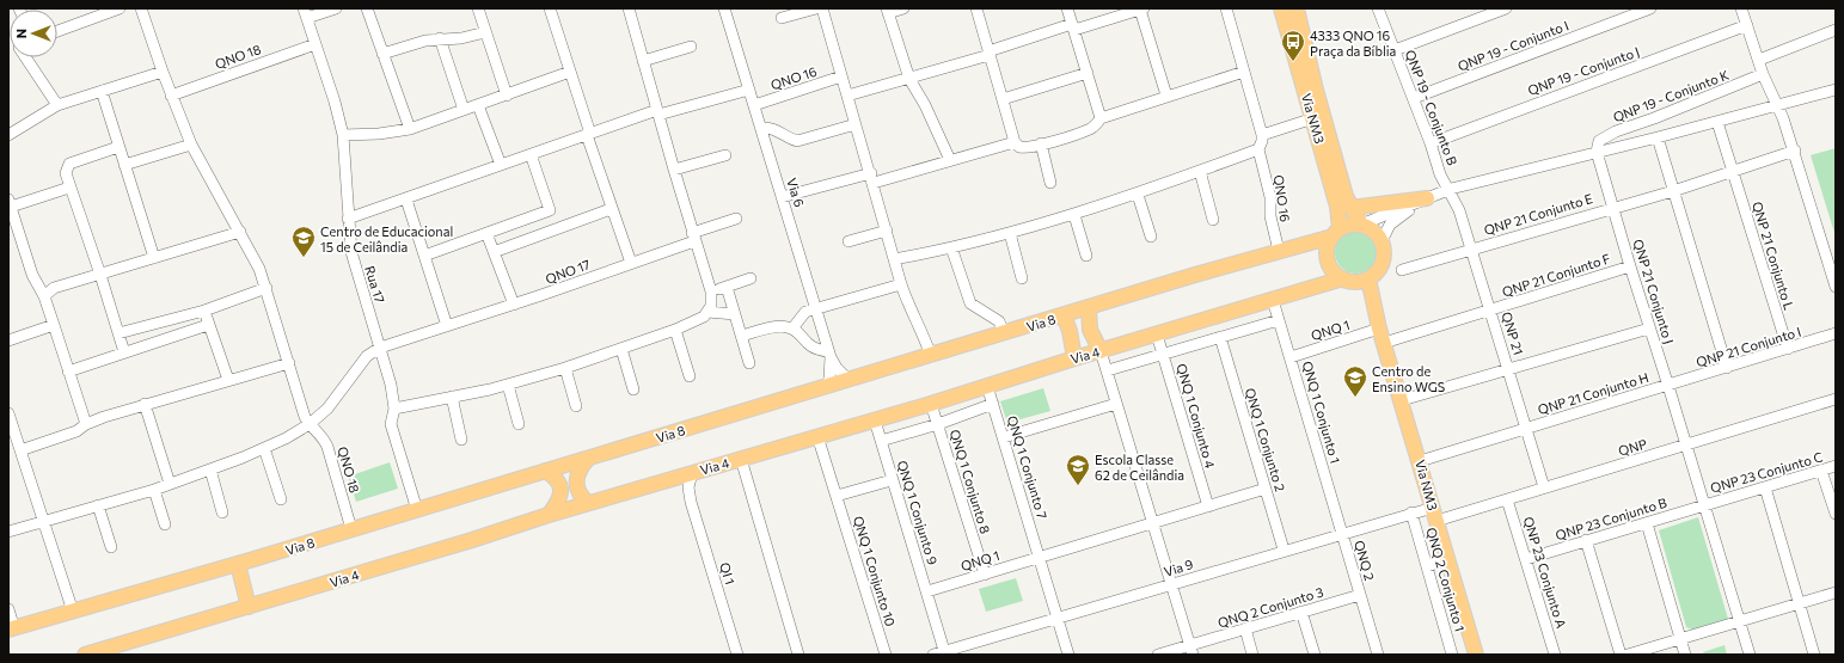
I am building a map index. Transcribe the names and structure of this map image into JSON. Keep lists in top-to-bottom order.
{
  "streets": {
    "main road": ["Via NM3", "Via 8", "Via 4"],
    "street": [
      "QNP 19 - Conjunto I",
      "QNO 18",
      "QNP 19 - Conjunto J",
      "QNO 16",
      "QNP 19 - Conjunto K",
      "QNP 19 - Conjunto B",
      "Via 6",
      "QNP 21 Conjunto E",
      "QNP 21 Conjunto L",
      "QNO 17",
      "QNP 21 Conjunto F",
      "Rua 17",
      "QNP 21 Conjunto J",
      "QNQ 1",
      "QNP 21",
      "QNP 21 Conjunto I",
      "QNP 21 Conjunto H",
      "QNQ 1 Conjunto 1",
      "QNQ 1 Conjunto 4",
      "QNQ 1 Conjunto 2",
      "QNP",
      "QNQ 1 Conjunto 7",
      "QNP 23 Conjunto C",
      "QNQ 1 Conjunto 8",
      "QNQ 1 Conjunto 9",
      "QNP 23 Conjunto B",
      "QNQ 2",
      "Via 9",
      "QNQ 1 Conjunto 10",
      "QNP 23 Conjunto A",
      "QI 1",
      "QNQ 2 Conjunto 1",
      "QNQ 2 Conjunto 3"
    ]
  },
  "crossings": [
    ["QNP 19 - Conjunto I", "QNP 19 - Conjunto B"],
    ["QNO 18", "Rua 17"],
    ["QNO 18", "Via 8"],
    ["QNP 19 - Conjunto J", "QNP 19 - Conjunto B"],
    ["QNO 16", "Via 6"],
    ["QNO 16", "Via 8"],
    ["QNP 19 - Conjunto B", "QNP 21"],
    ["Via NM3", "QNP 21 Conjunto F"],
    ["Via NM3", "Via 8"],
    ["Via NM3", "QNQ 1"],
    ["Via NM3", "Via 4"],
    ["Via NM3", "QNP 21 Conjunto H"],
    ["Via NM3", "QNP"],
    ["Via NM3", "Via 9"],
    ["Via 6", "Via 8"],
    ["QNP 21 Conjunto E", "QNP 21 Conjunto J"],
    ["QNP 21 Conjunto E", "QNP 21"],
    ["QNP 21 Conjunto L", "QNP 21 Conjunto I"],
    ["QNO 17", "Rua 17"],
    ["QNP 21 Conjunto F", "QNP 21 Conjunto J"],
    ["QNP 21 Conjunto F", "QNQ 1"],
    ["QNP 21 Conjunto F", "QNP 21"],
    ["Rua 17", "Via 8"],
    ["QNP 21 Conjunto J", "QNP 21 Conjunto I"],
    ["QNP 21 Conjunto J", "QNP 21 Conjunto H"],
    ["Via 8", "Via 4"],
    ["QNQ 1", "QNQ 1 Conjunto 1"],
    ["QNQ 1", "QNQ 1 Conjunto 4"],
    ["QNQ 1", "QNQ 1 Conjunto 2"],
    ["QNQ 1", "QNQ 1 Conjunto 7"],
    ["QNQ 1", "QNQ 1 Conjunto 8"],
    ["QNQ 1", "QNQ 1 Conjunto 9"],
    ["QNP 21", "QNP 21 Conjunto H"],
    ["QNP 21", "QNP"],
    ["QNP 21 Conjunto I", "QNP 21 Conjunto H"],
    ["Via 4", "QNQ 1 Conjunto 1"],
    ["Via 4", "QNQ 1 Conjunto 4"],
    ["Via 4", "QNQ 1 Conjunto 7"],
    ["Via 4", "QI 1"],
    ["QNQ 1 Conjunto 1", "QNQ 2"],
    ["QNQ 1 Conjunto 1", "Via 9"],
    ["QNQ 1 Conjunto 2", "Via 9"],
    ["QNP", "Via 9"],
    ["QNP", "QNP 23 Conjunto A"],
    ["QNP 23 Conjunto C", "QNP 23 Conjunto B"],
    ["QNP 23 Conjunto B", "QNP 23 Conjunto A"],
    ["QNQ 2", "Via 9"],
    ["QNQ 2", "QNQ 2 Conjunto 3"],
    ["Via 9", "QNQ 2 Conjunto 1"]
  ],
  "places": {
    "bus stop": ["4333 QNO 16 Praça da Bíblia"],
    "school or university": ["Centro de Educacional 15 de Ceilândia", "Centro de Ensino WGS", "Escola Classe 62 de Ceilândia"]
  },
  "north": "left"
}
